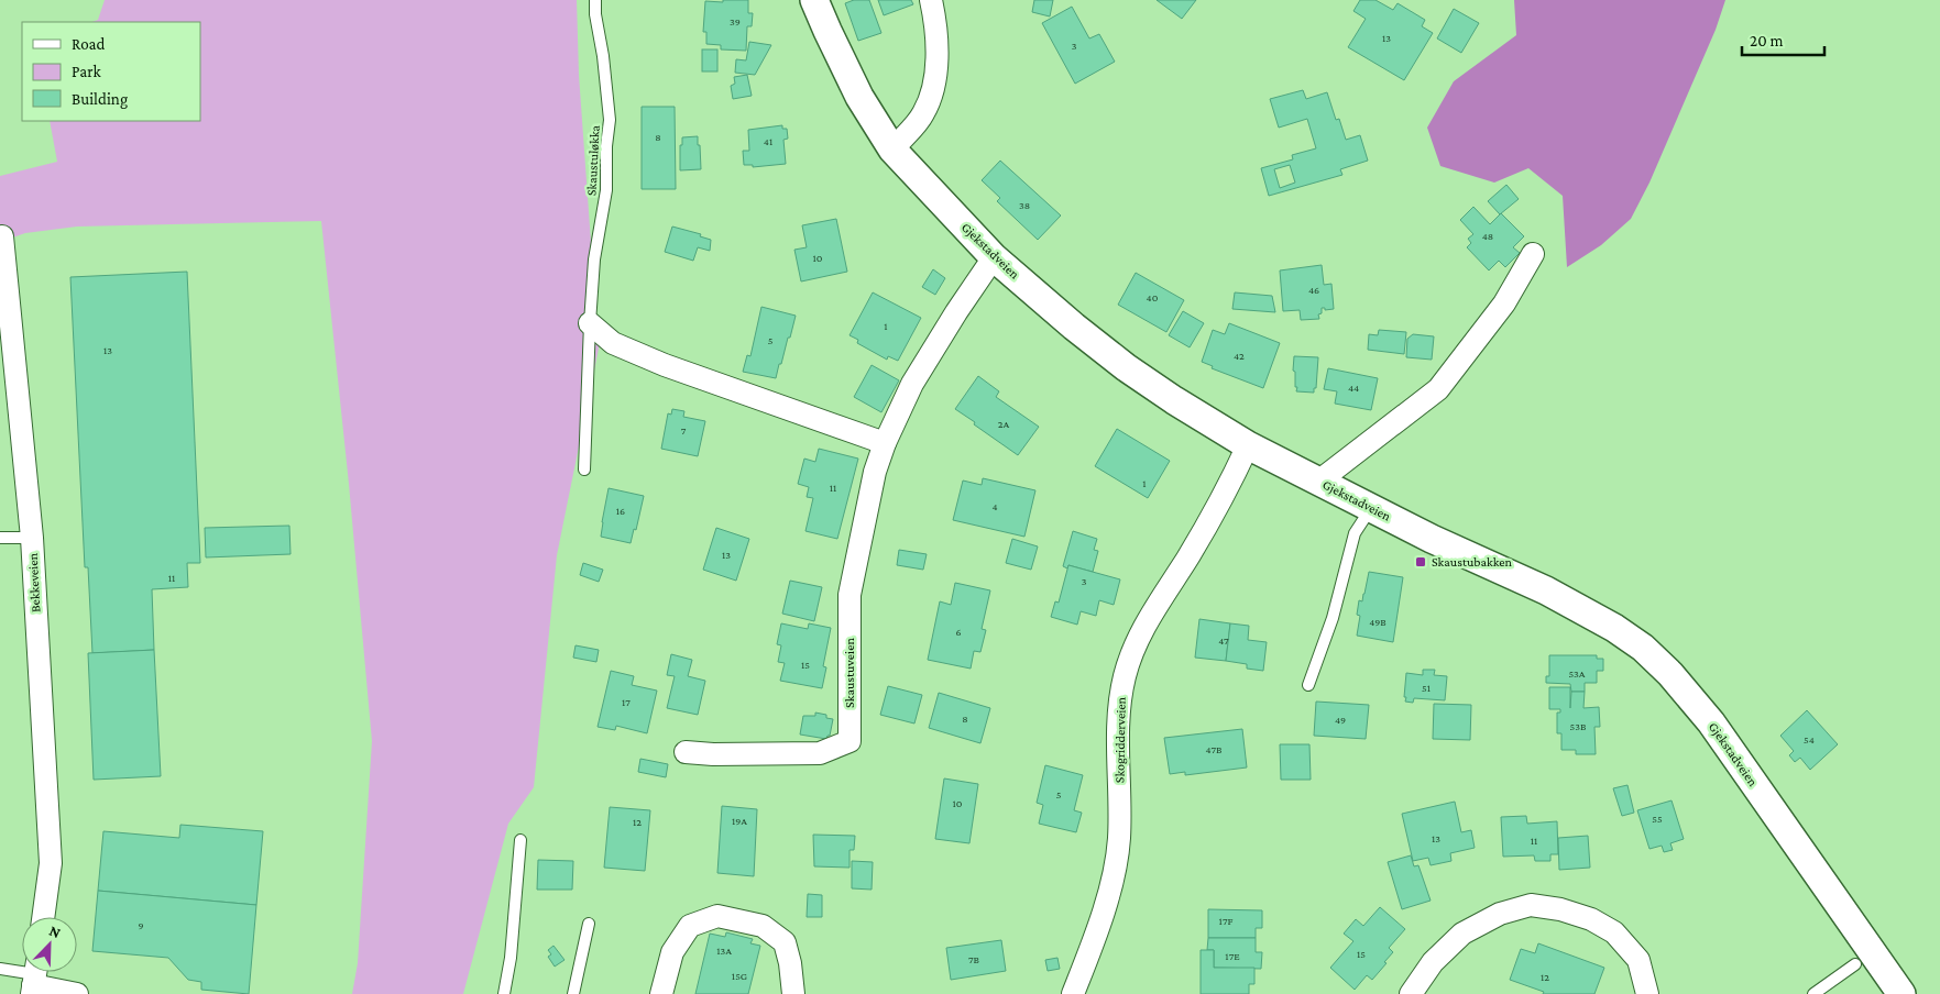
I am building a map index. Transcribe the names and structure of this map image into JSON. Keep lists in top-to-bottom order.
{
  "streets": {
    "street": [
      "Gjekstadveien",
      "Bekkeveien",
      "Skaustuveien",
      "Skogridderveien"
    ],
    "lane": ["Skaustuløkka"]
  },
  "crossings": [
    ["Gjekstadveien", "Skaustuveien"],
    ["Gjekstadveien", "Skogridderveien"]
  ],
  "places": {
    "transit": ["Skaustubakken"]
  },
  "house_numbers": [
    "39",
    "13",
    "3",
    "8",
    "41",
    "38",
    "48",
    "10",
    "46",
    "40",
    "1",
    "5",
    "13",
    "42",
    "44",
    "2A",
    "7",
    "1",
    "11",
    "4",
    "16",
    "13",
    "11",
    "3",
    "49B",
    "6",
    "47",
    "15",
    "53A",
    "51",
    "17",
    "8",
    "49",
    "53B",
    "54",
    "47B",
    "5",
    "10",
    "55",
    "19A",
    "12",
    "13",
    "11",
    "17F",
    "9",
    "13A",
    "15",
    "17E",
    "7B",
    "15G",
    "12"
  ],
  "legend": ["Road", "Park", "Building"],
  "scale_bar": "20 m",
  "north": "top right"
}
